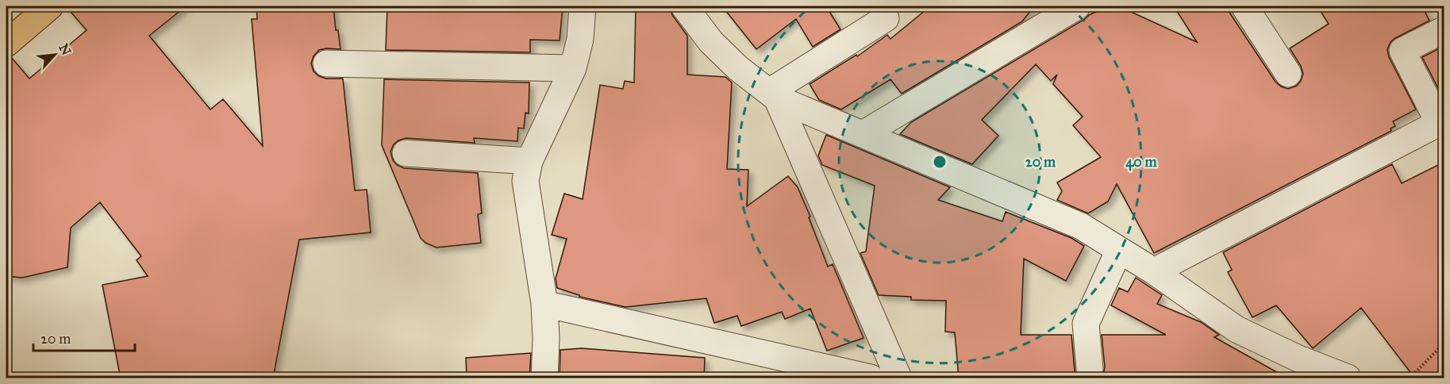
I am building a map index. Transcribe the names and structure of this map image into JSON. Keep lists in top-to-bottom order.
{
  "scale_bar": "20 m",
  "north": "top right",
  "rings": ["20 m", "40 m"]
}
